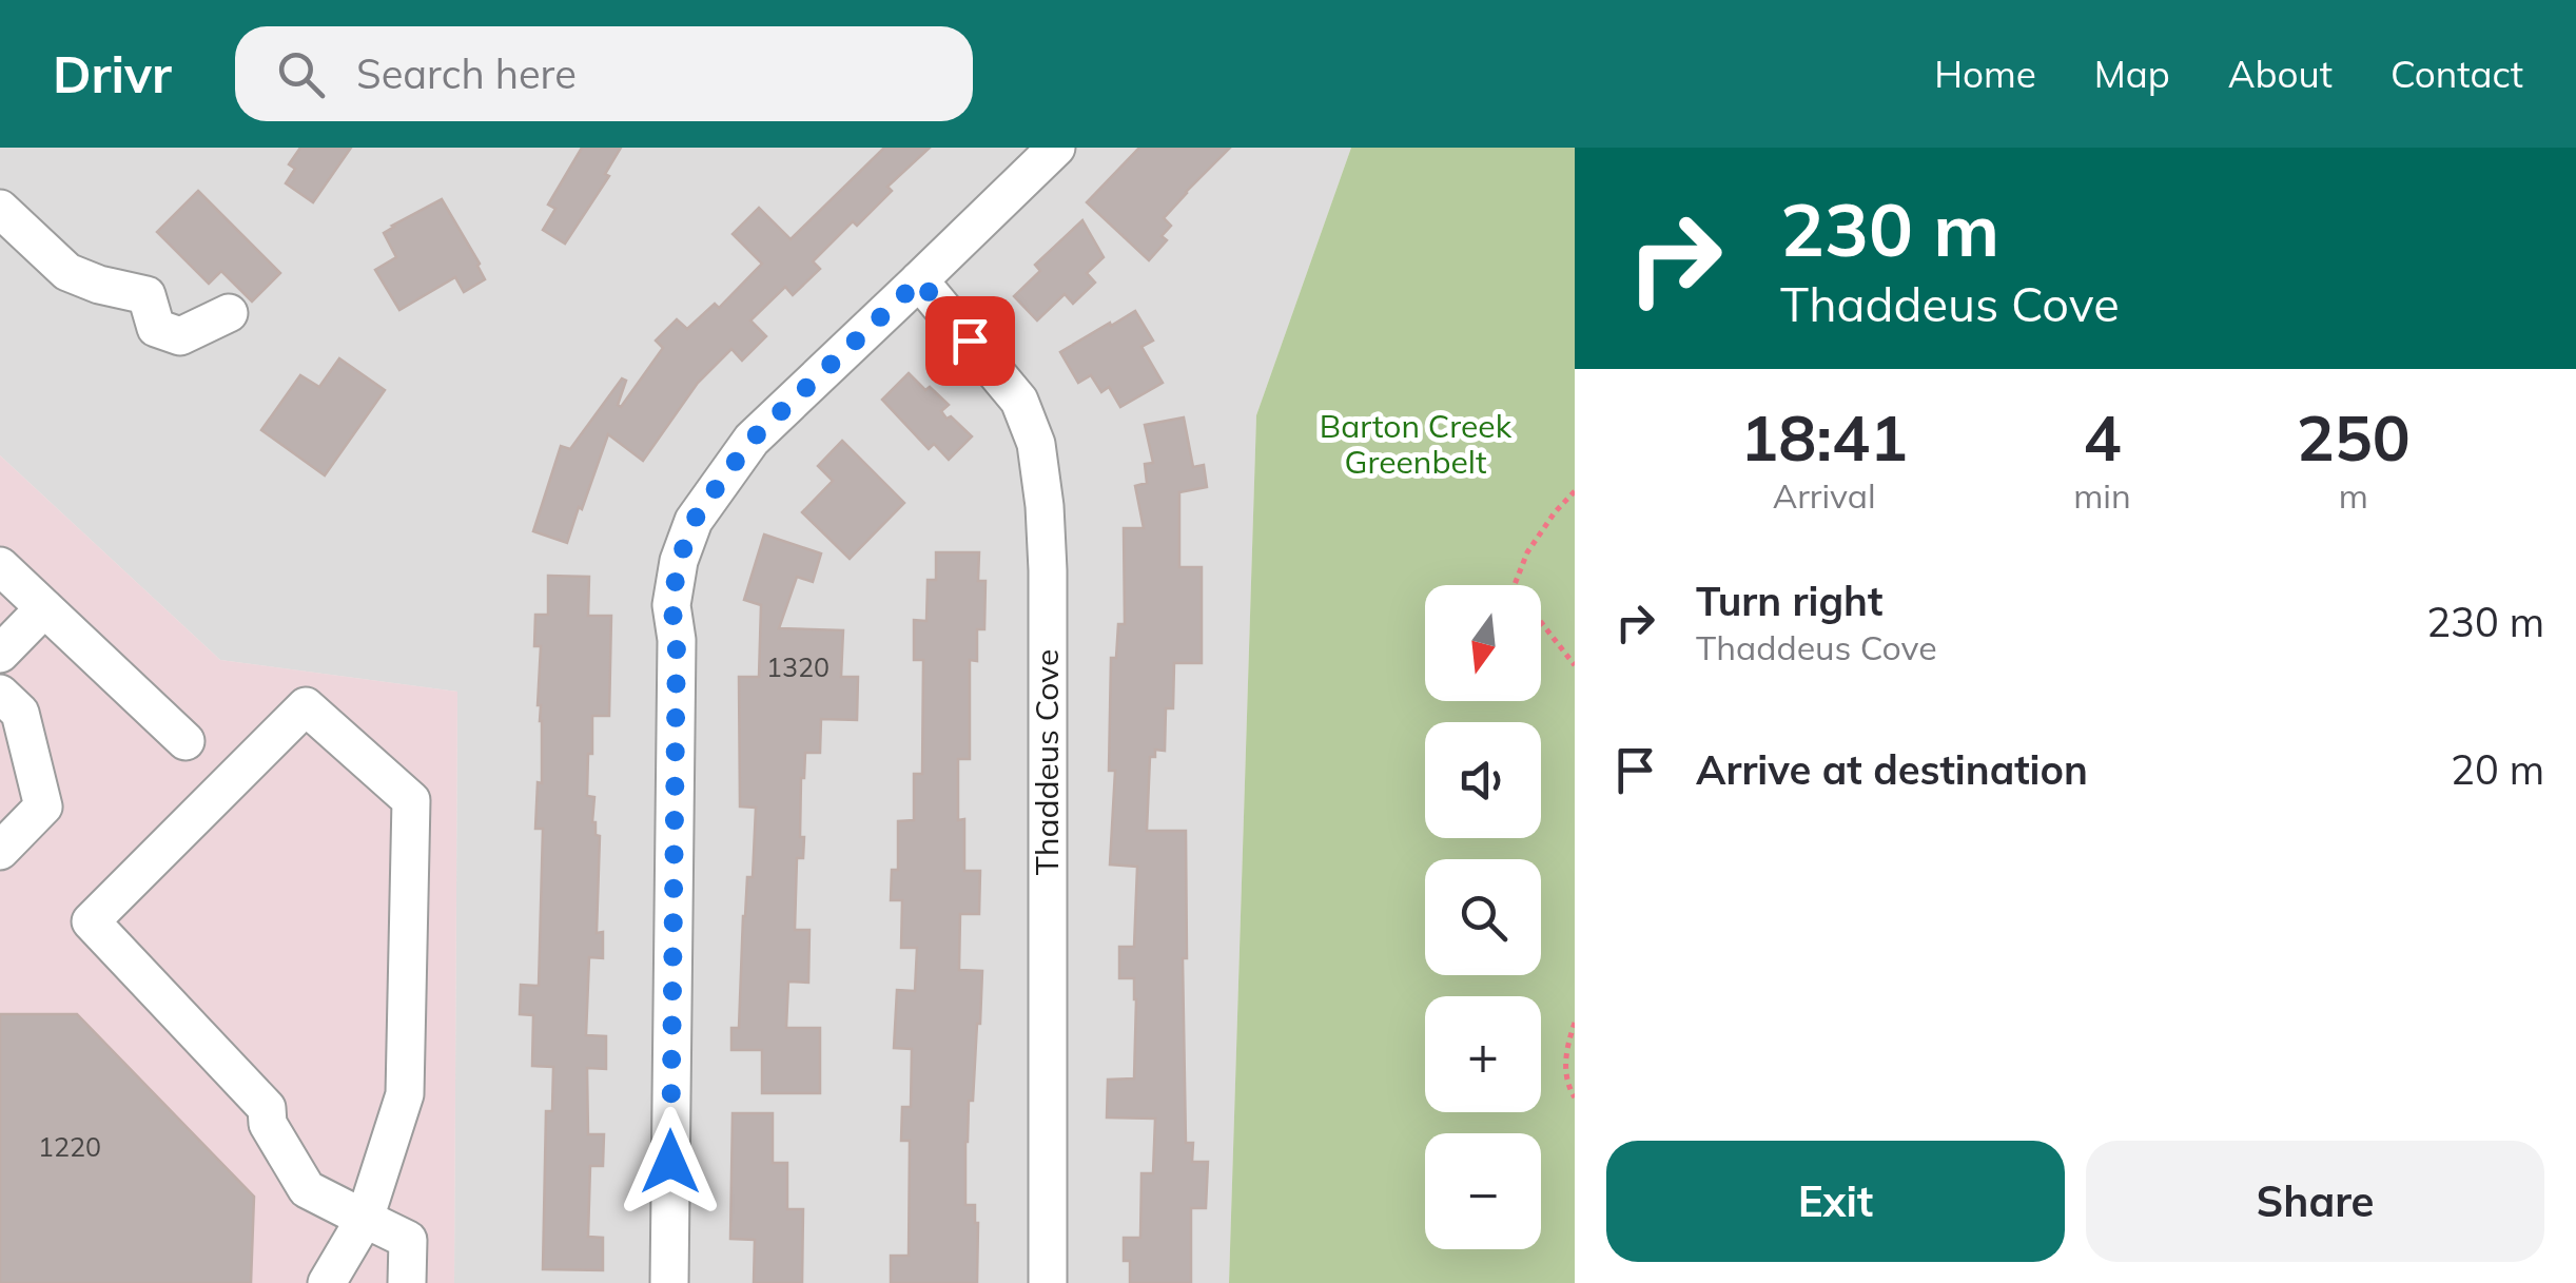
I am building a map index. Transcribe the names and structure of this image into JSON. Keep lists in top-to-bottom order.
{
  "streets": {
    "street": ["Thaddeus Cove"]
  },
  "parks": ["Barton Creek Greenbelt"],
  "house_numbers": ["1320", "1220"],
  "north": "bottom",
  "page": {
    "header": "Drivr",
    "search": "Search here",
    "nav": [
      "Home",
      "Map",
      "About",
      "Contact"
    ],
    "turn": ["230 m", "Thaddeus Cove"],
    "eta": [
      "18:41",
      "Arrival",
      "4",
      "min",
      "250",
      "m"
    ],
    "list": [
      {
        "name": "Turn right",
        "note": "Thaddeus Cove",
        "value": "230 m"
      },
      {
        "name": "Arrive at destination",
        "value": "20 m"
      }
    ],
    "map_buttons": ["+", "−"],
    "buttons": ["Exit", "Share"]
  }
}
